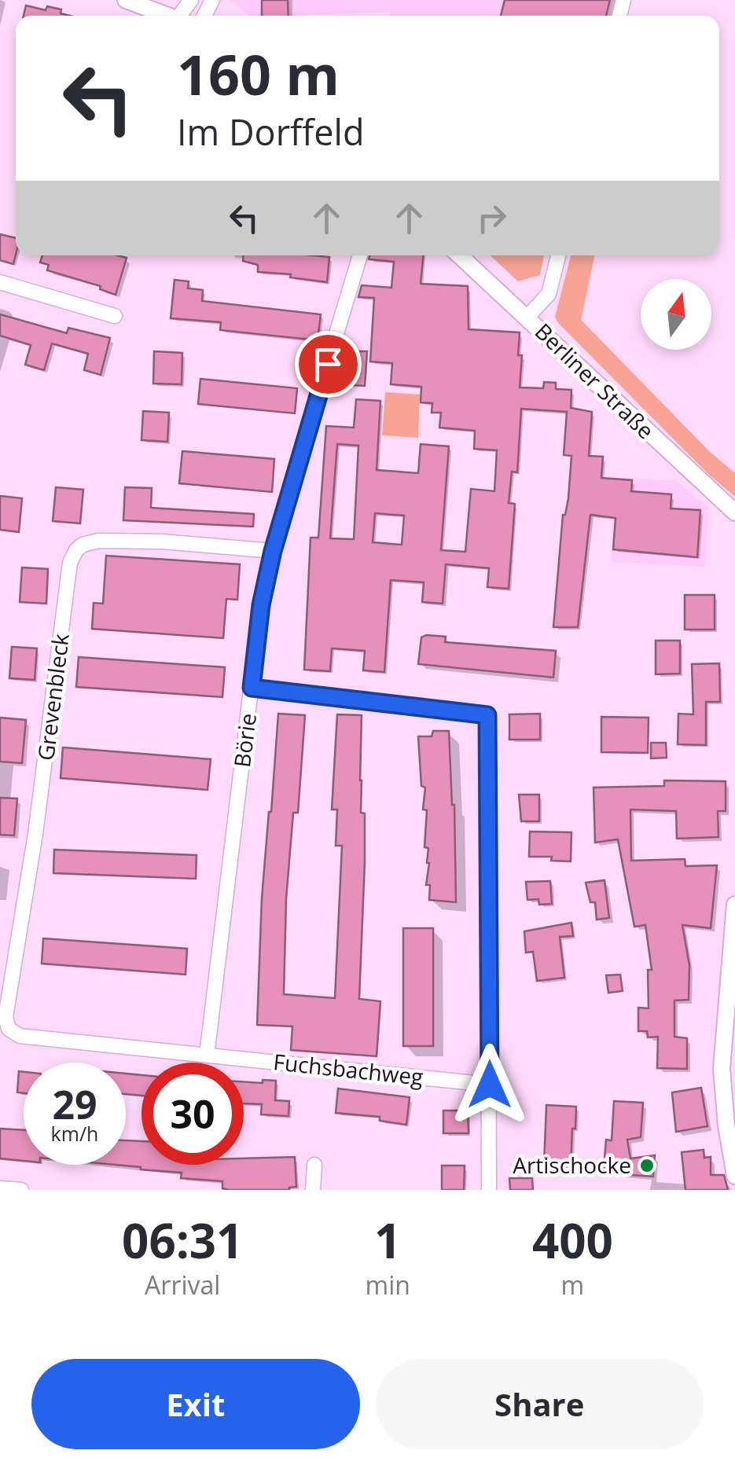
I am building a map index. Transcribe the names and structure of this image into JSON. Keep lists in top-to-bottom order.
{
  "streets": {
    "street": [
      "Berliner Straße",
      "Grevenbleck",
      "Börie",
      "Fuchsbachweg"
    ]
  },
  "crossings": [
    ["Grevenbleck", "Börie"],
    ["Grevenbleck", "Fuchsbachweg"],
    ["Börie", "Fuchsbachweg"]
  ],
  "places": ["Artischocke"],
  "north": "top",
  "page": {
    "turn": ["160 m", "Im Dorffeld"],
    "speed": "29 km/h",
    "limit": "30",
    "eta": [
      "06:31",
      "Arrival",
      "1",
      "min",
      "400",
      "m"
    ],
    "buttons": ["Exit", "Share"]
  }
}
